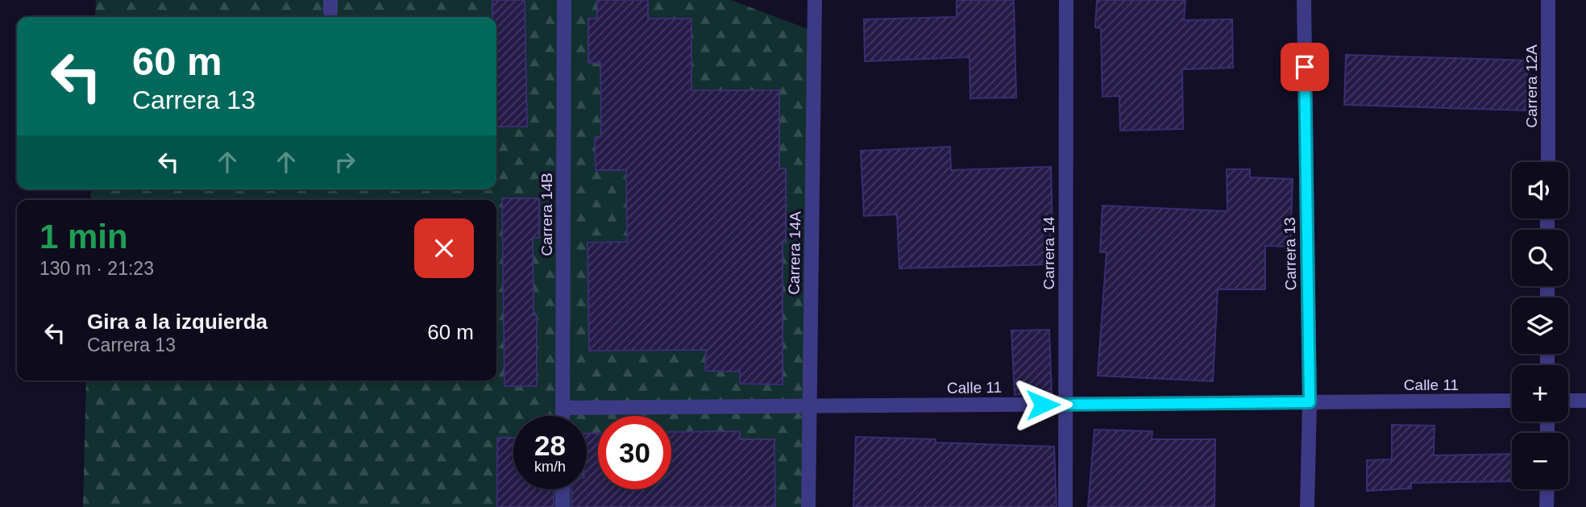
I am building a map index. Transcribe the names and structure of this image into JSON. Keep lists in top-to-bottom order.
{
  "streets": {
    "street": [
      "Carrera 12A",
      "Carrera 14B",
      "Carrera 14A",
      "Carrera 14",
      "Carrera 13",
      "Calle 11"
    ]
  },
  "crossings": [
    ["Carrera 14B", "Calle 11"],
    ["Carrera 14A", "Calle 11"],
    ["Carrera 14", "Calle 11"],
    ["Carrera 13", "Calle 11"]
  ],
  "page": {
    "turn": ["60 m", "Carrera 13"],
    "map_buttons": ["+", "−"],
    "heading": ["1 min", "130 m · 21:23"],
    "list": [
      {
        "name": "Gira a la izquierda",
        "note": "Carrera 13",
        "value": "60 m"
      }
    ],
    "speed": "28 km/h",
    "limit": "30"
  }
}
